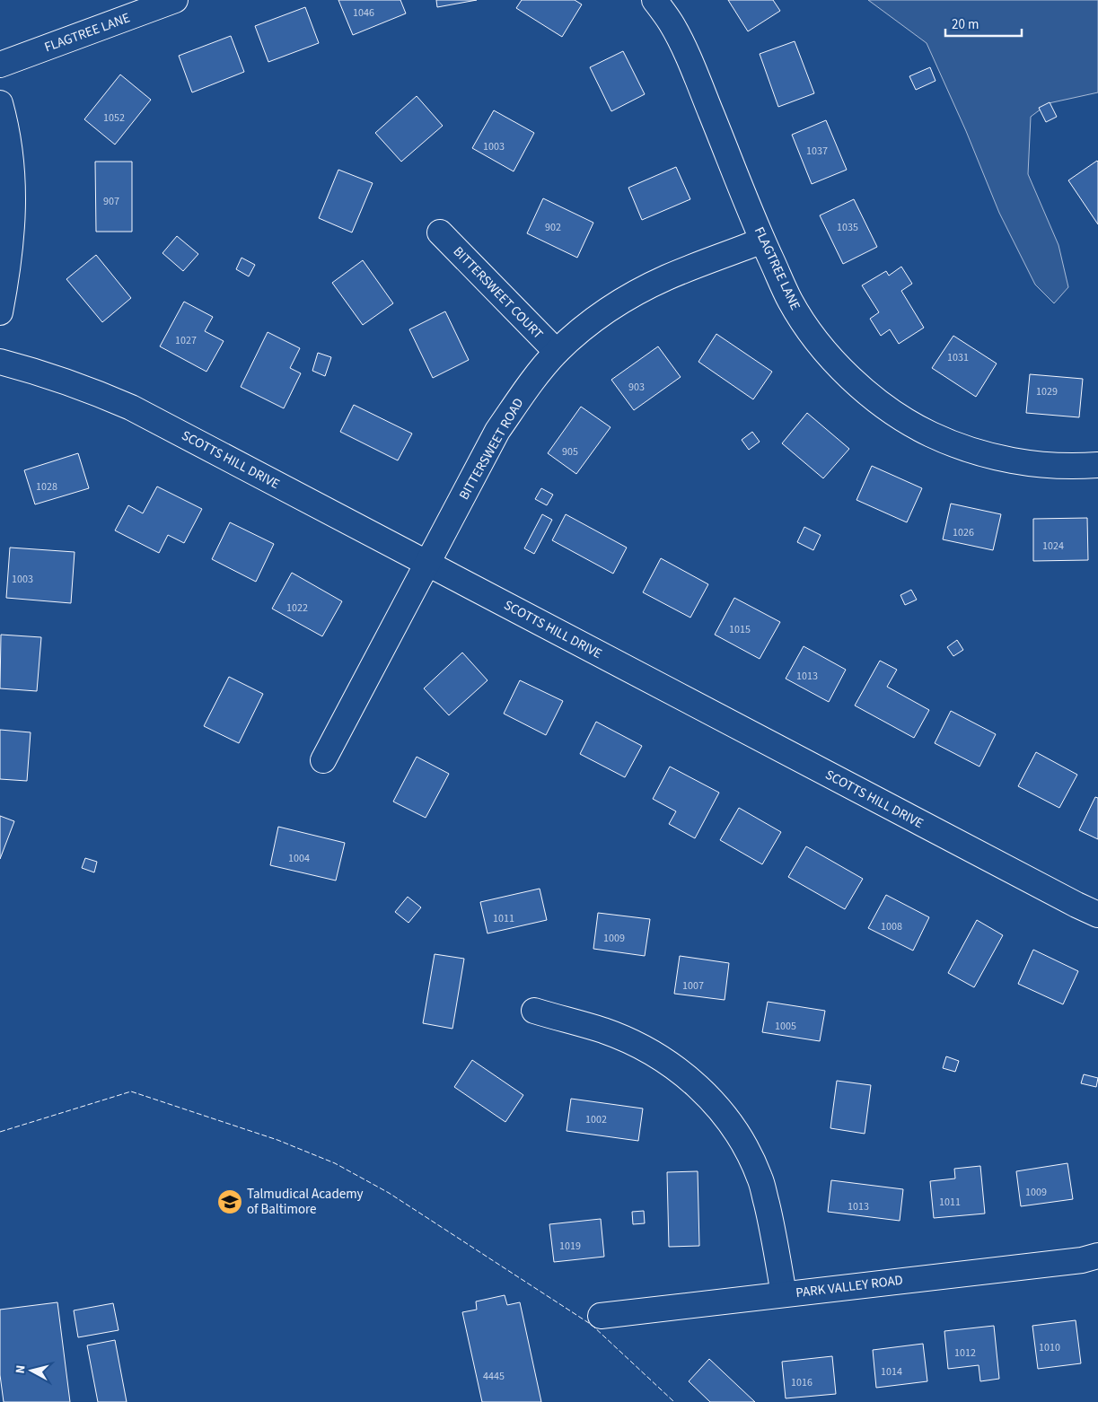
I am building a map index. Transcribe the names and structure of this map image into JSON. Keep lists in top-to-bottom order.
{
  "streets": {
    "street": [
      "FLAGTREE LANE",
      "BITTERSWEET COURT",
      "BITTERSWEET ROAD",
      "SCOTTS HILL DRIVE",
      "PARK VALLEY ROAD"
    ]
  },
  "crossings": [
    ["FLAGTREE LANE", "BITTERSWEET ROAD"],
    ["BITTERSWEET COURT", "BITTERSWEET ROAD"],
    ["BITTERSWEET ROAD", "SCOTTS HILL DRIVE"]
  ],
  "places": {
    "school or university": ["Talmudical Academy of Baltimore"]
  },
  "house_numbers": [
    "1046",
    "1052",
    "1003",
    "1037",
    "907",
    "902",
    "1035",
    "1027",
    "1031",
    "903",
    "1029",
    "905",
    "1028",
    "1026",
    "1024",
    "1003",
    "1022",
    "1015",
    "1013",
    "1004",
    "1011",
    "1008",
    "1009",
    "1007",
    "1005",
    "1002",
    "1009",
    "1011",
    "1013",
    "1019",
    "1010",
    "1012",
    "1014",
    "4445",
    "1016"
  ],
  "scale_bar": "20 m",
  "north": "left"
}
